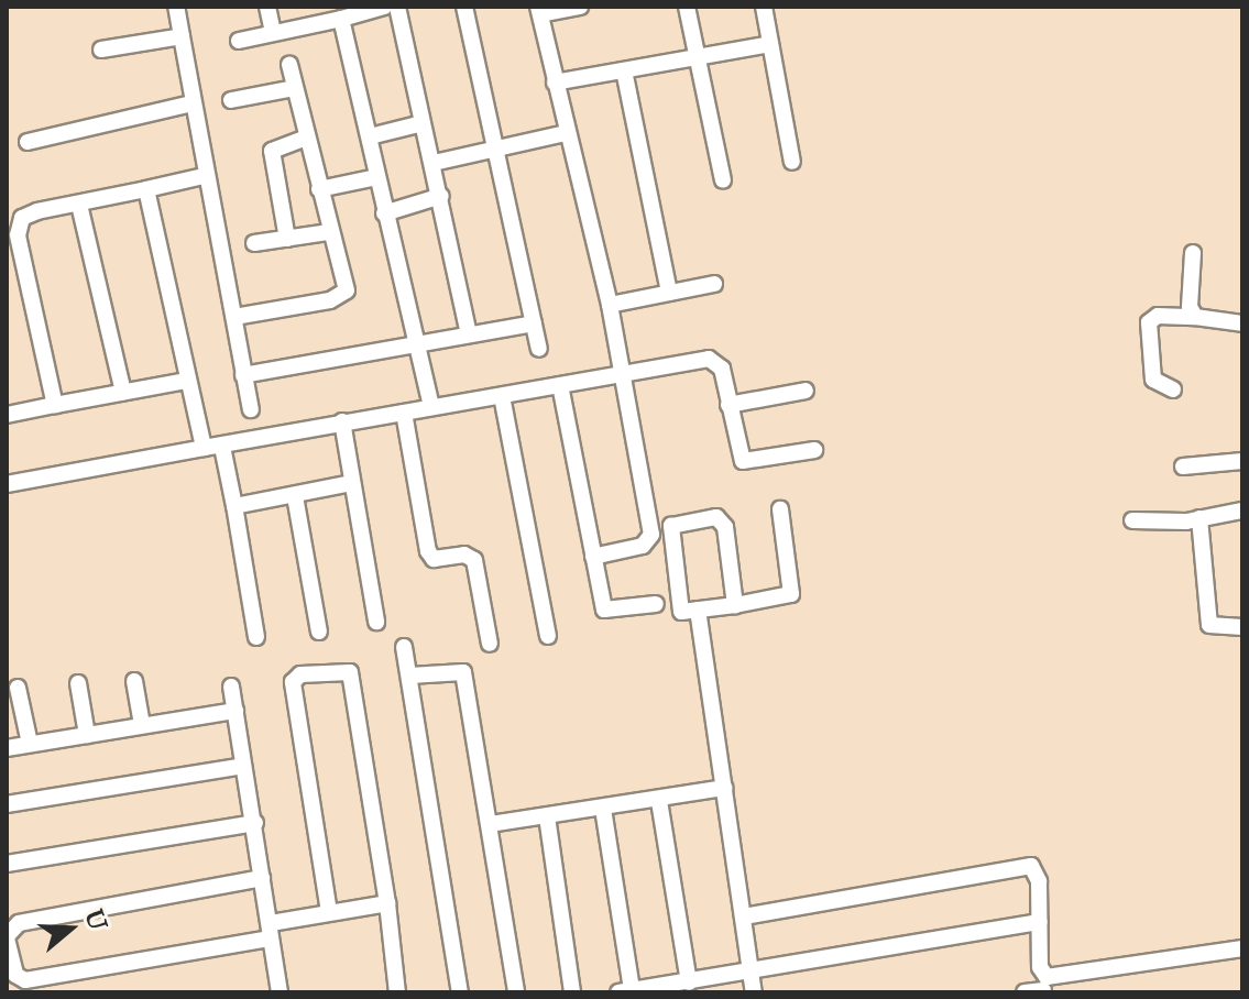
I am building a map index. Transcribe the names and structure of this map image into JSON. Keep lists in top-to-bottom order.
{
  "north": "right"
}
